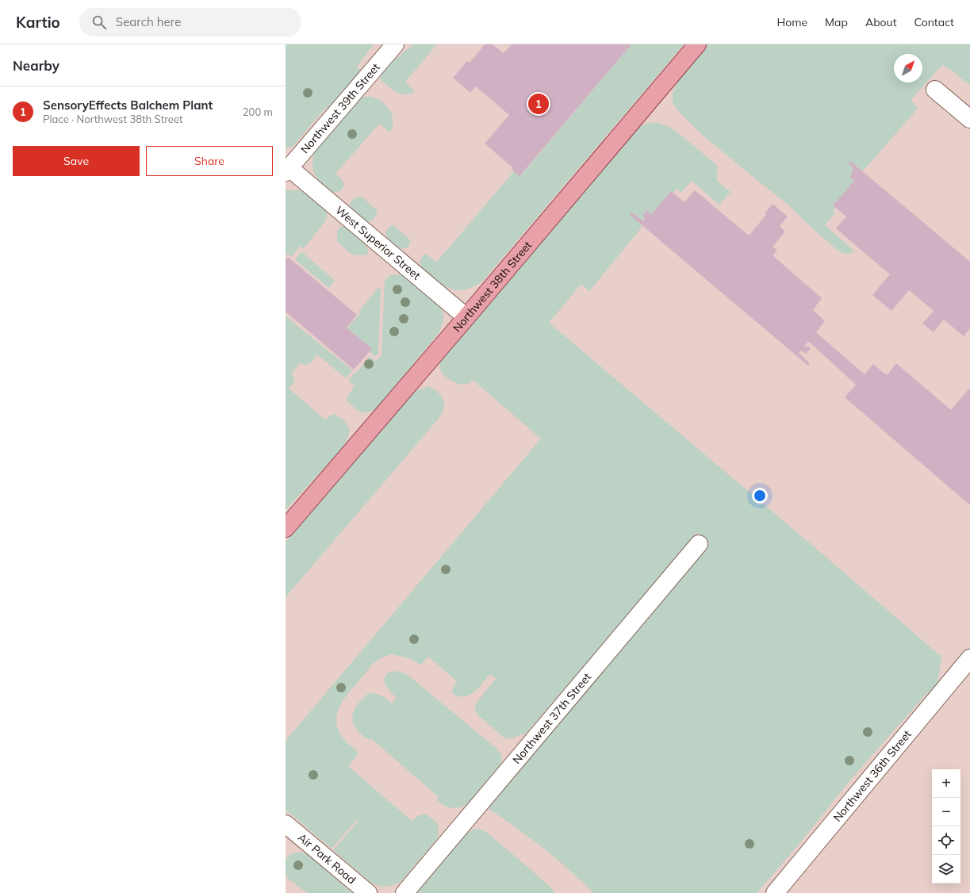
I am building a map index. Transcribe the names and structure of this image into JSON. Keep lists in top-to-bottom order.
{
  "streets": {
    "main road": ["Northwest 38th Street"],
    "street": [
      "Northwest 39th Street",
      "West Superior Street",
      "Northwest 37th Street",
      "Northwest 36th Street",
      "Air Park Road"
    ]
  },
  "crossings": [
    ["Northwest 39th Street", "West Superior Street"],
    ["West Superior Street", "Northwest 38th Street"]
  ],
  "north": "top right",
  "page": {
    "header": "Kartio",
    "search": "Search here",
    "nav": [
      "Home",
      "Map",
      "About",
      "Contact"
    ],
    "heading": "Nearby",
    "list": [
      {
        "mark": "1",
        "name": "SensoryEffects Balchem Plant",
        "note": "Place · Northwest 38th Street",
        "value": "200 m"
      }
    ],
    "pins": "1",
    "buttons": ["Save", "Share"],
    "map_buttons": ["+", "−"]
  }
}
